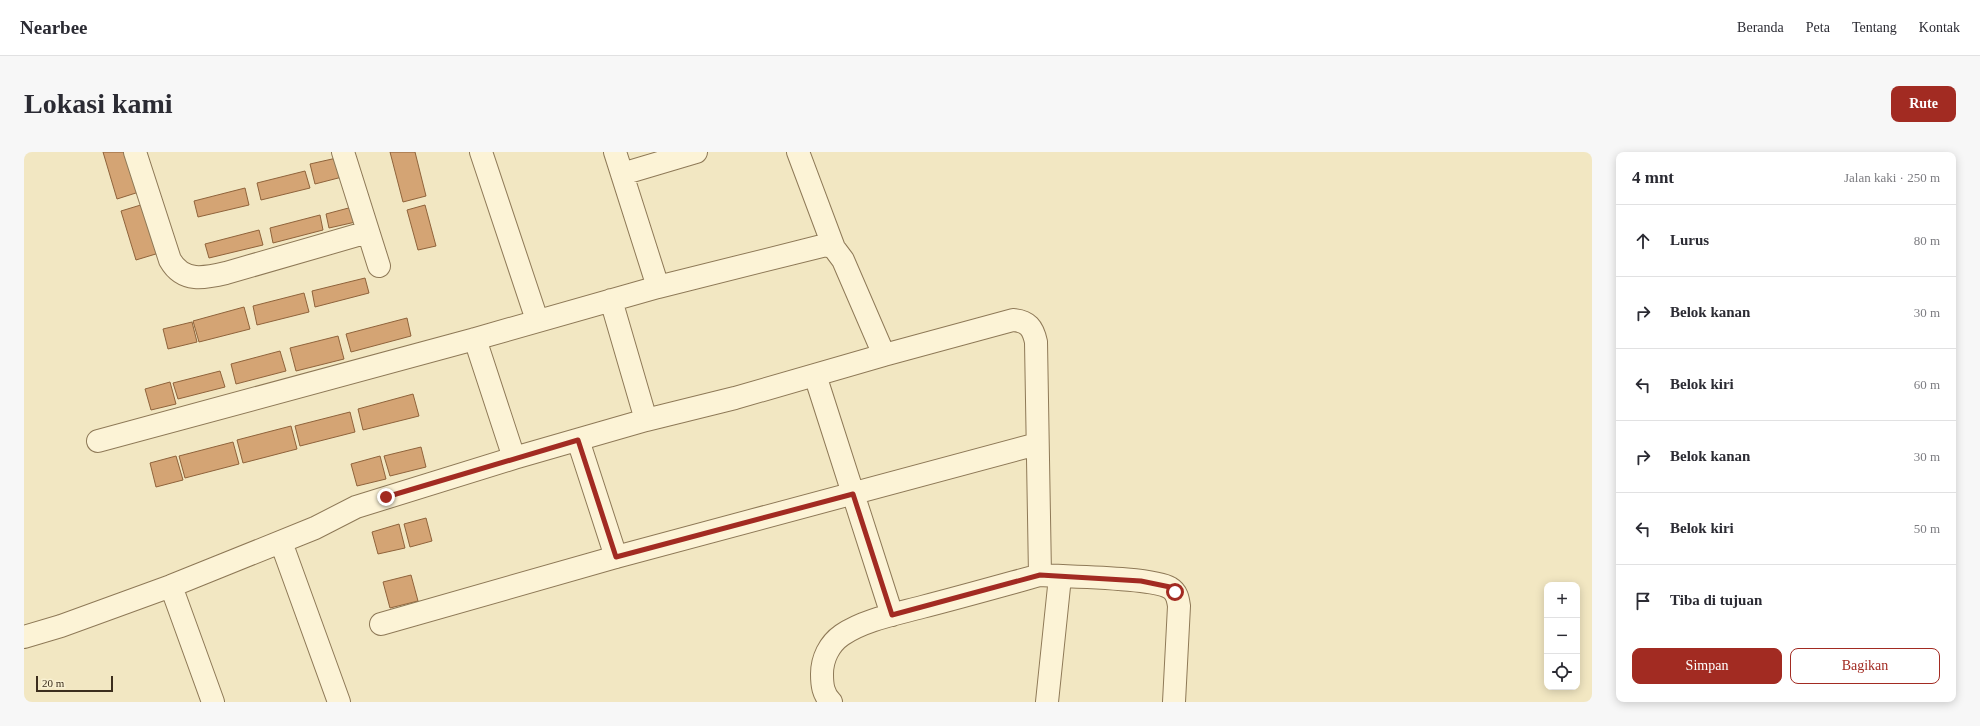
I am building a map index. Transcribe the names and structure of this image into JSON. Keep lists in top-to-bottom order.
{
  "scale_bar": "20 m",
  "page": {
    "header": "Nearbee",
    "nav": [
      "Beranda",
      "Peta",
      "Tentang",
      "Kontak"
    ],
    "buttons": [
      "Rute",
      ["Simpan", "Bagikan"]
    ],
    "title": "Lokasi kami",
    "heading": ["4 mnt", "Jalan kaki · 250 m"],
    "list": [
      ["Lurus", "80 m"],
      ["Belok kanan", "30 m"],
      ["Belok kiri", "60 m"],
      ["Belok kanan", "30 m"],
      ["Belok kiri", "50 m"],
      "Tiba di tujuan"
    ],
    "map_buttons": ["+", "−"],
    "scale": "20 m"
  }
}
